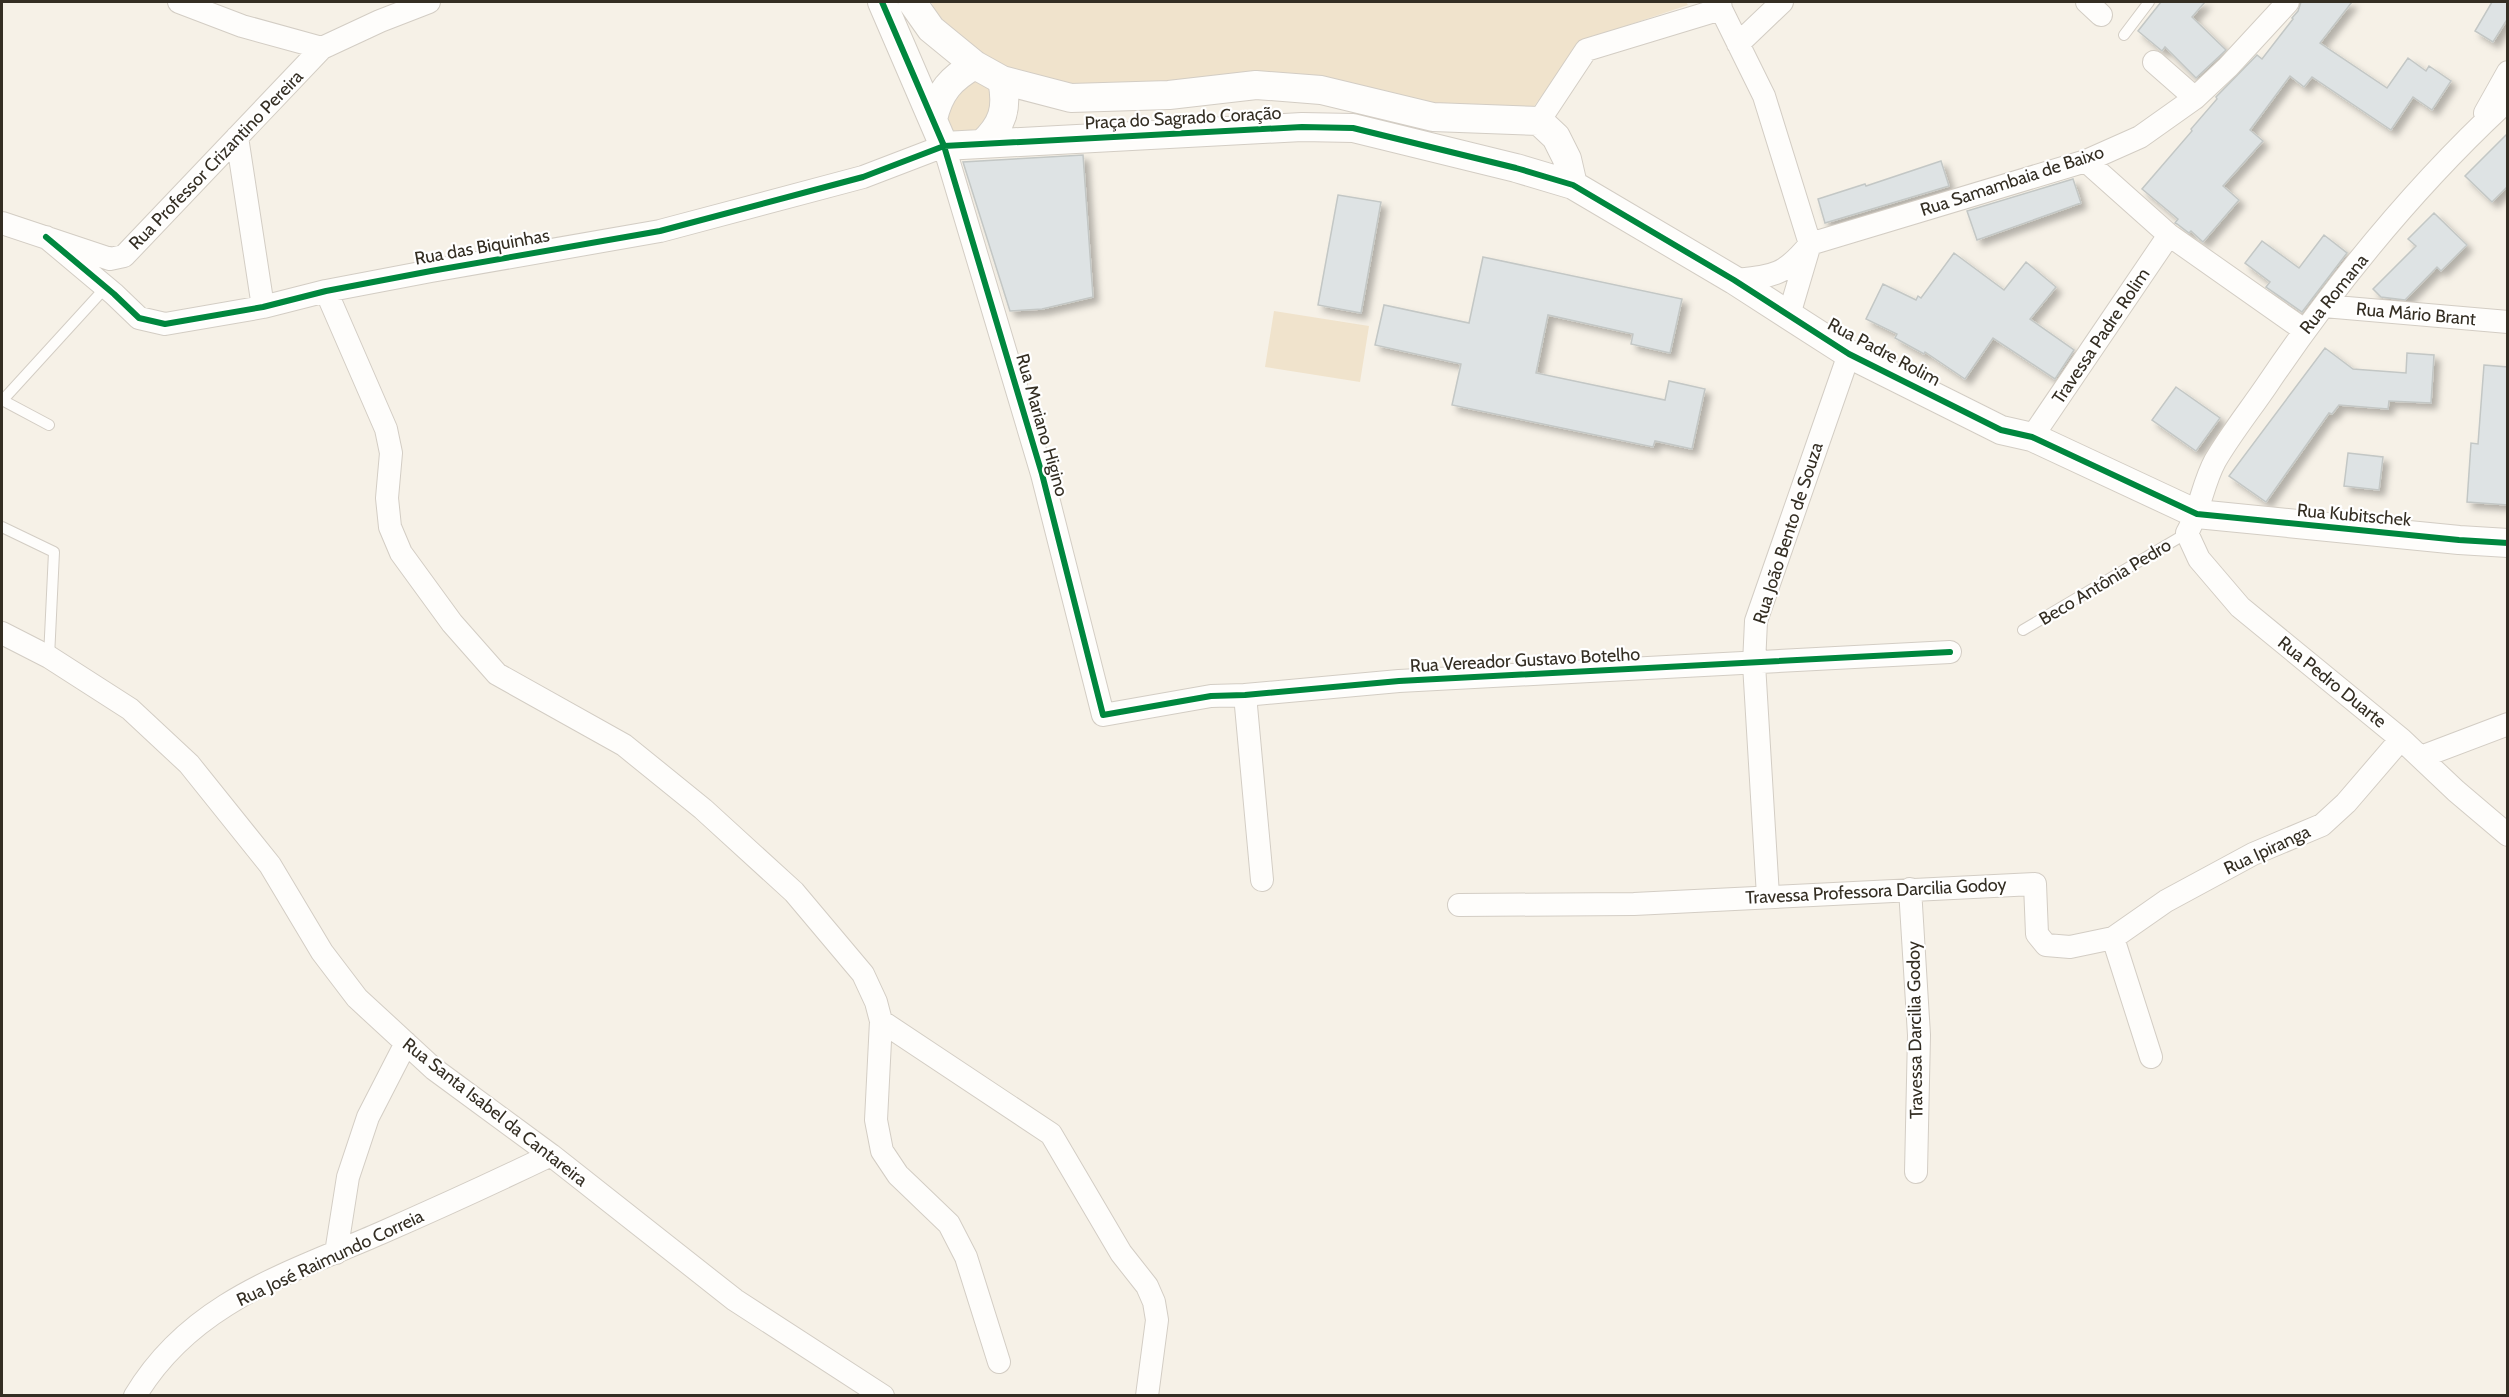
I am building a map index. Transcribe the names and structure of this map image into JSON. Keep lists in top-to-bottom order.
{
  "streets": {
    "street": [
      "Praça do Sagrado Coração",
      "Rua Professor Crizantino Pereira",
      "Rua Samambaia de Baixo",
      "Rua das Biquinhas",
      "Rua Romana",
      "Rua Mário Brant",
      "Travessa Padre Rolim",
      "Rua Padre Rolim",
      "Rua Mariano Higino",
      "Rua Kubitschek",
      "Rua João Bento de Souza",
      "Rua Vereador Gustavo Botelho",
      "Rua Pedro Duarte",
      "Rua Ipiranga",
      "Travessa Professora Darcilia Godoy",
      "Travessa Darcilia Godoy",
      "Rua Santa Isabel da Cantareira",
      "Rua José Raimundo Correia"
    ],
    "lane": ["Beco Antônia Pedro"]
  },
  "crossings": [
    ["Praça do Sagrado Coração", "Rua das Biquinhas"],
    ["Praça do Sagrado Coração", "Rua Padre Rolim"],
    ["Praça do Sagrado Coração", "Rua Mariano Higino"],
    ["Rua Professor Crizantino Pereira", "Rua das Biquinhas"],
    ["Rua das Biquinhas", "Rua Mariano Higino"],
    ["Rua Romana", "Rua Mário Brant"],
    ["Rua Romana", "Rua Padre Rolim"],
    ["Rua Romana", "Rua Kubitschek"],
    ["Rua Romana", "Beco Antônia Pedro"],
    ["Rua Romana", "Rua Pedro Duarte"],
    ["Travessa Padre Rolim", "Rua Padre Rolim"],
    ["Rua Padre Rolim", "Rua Kubitschek"],
    ["Rua Padre Rolim", "Rua João Bento de Souza"],
    ["Rua Padre Rolim", "Beco Antônia Pedro"],
    ["Rua Padre Rolim", "Rua Pedro Duarte"],
    ["Rua Mariano Higino", "Rua Vereador Gustavo Botelho"],
    ["Rua Kubitschek", "Beco Antônia Pedro"],
    ["Rua Kubitschek", "Rua Pedro Duarte"],
    ["Rua João Bento de Souza", "Rua Vereador Gustavo Botelho"],
    ["Rua João Bento de Souza", "Travessa Professora Darcilia Godoy"],
    ["Beco Antônia Pedro", "Rua Pedro Duarte"],
    ["Rua Pedro Duarte", "Rua Ipiranga"],
    ["Rua Ipiranga", "Travessa Professora Darcilia Godoy"],
    ["Travessa Professora Darcilia Godoy", "Travessa Darcilia Godoy"],
    ["Rua Santa Isabel da Cantareira", "Rua José Raimundo Correia"]
  ]
}
